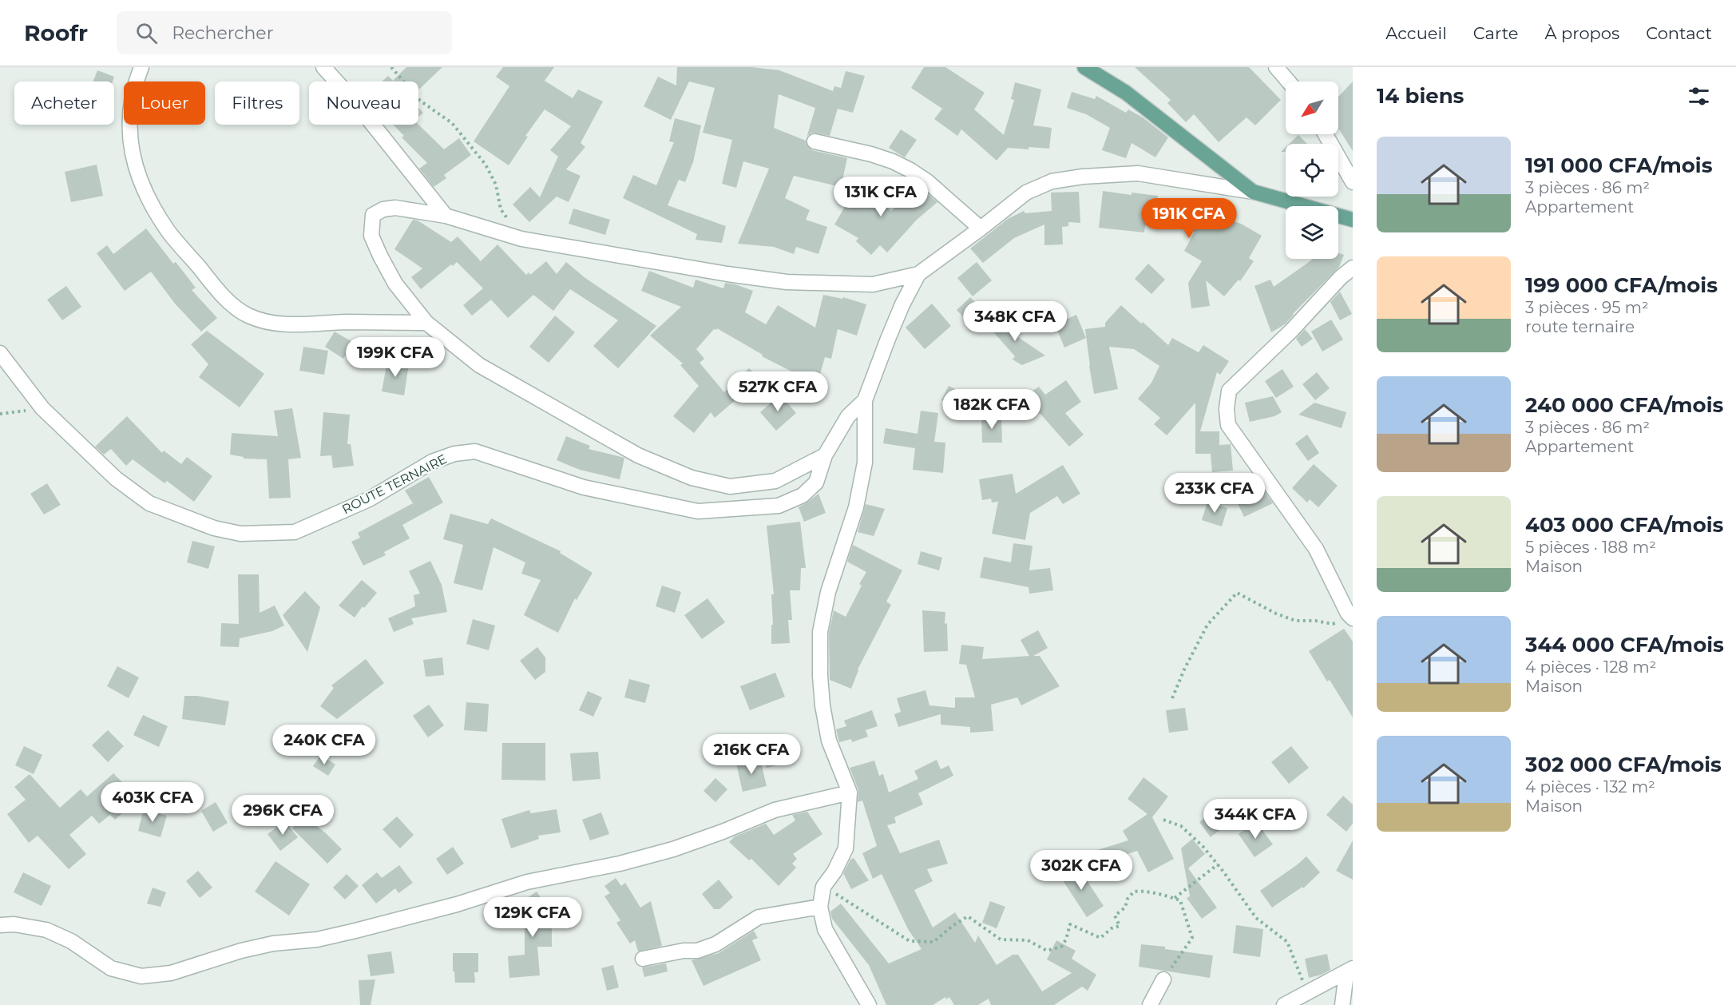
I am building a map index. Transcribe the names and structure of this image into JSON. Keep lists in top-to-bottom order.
{
  "streets": {
    "street": ["ROUTE TERNAIRE"]
  },
  "north": "bottom left",
  "page": {
    "header": "Roofr",
    "search": "Rechercher",
    "nav": [
      "Accueil",
      "Carte",
      "À propos",
      "Contact"
    ],
    "heading": "14 biens",
    "chip": [
      "Acheter",
      "Louer",
      "Filtres",
      "Nouveau"
    ],
    "list": [
      {
        "name": "191 000 CFA/mois",
        "note": "3 pièces · 86 m² · Appartement"
      },
      {
        "name": "199 000 CFA/mois",
        "note": "3 pièces · 95 m² · route ternaire"
      },
      {
        "name": "240 000 CFA/mois",
        "note": "3 pièces · 86 m² · Appartement"
      },
      {
        "name": "403 000 CFA/mois",
        "note": "5 pièces · 188 m² · Maison"
      },
      {
        "name": "344 000 CFA/mois",
        "note": "4 pièces · 128 m² · Maison"
      },
      {
        "name": "302 000 CFA/mois",
        "note": "4 pièces · 132 m² · Maison"
      }
    ],
    "price": [
      "131K CFA",
      "191K CFA",
      "348K CFA",
      "199K CFA",
      "527K CFA",
      "182K CFA",
      "233K CFA",
      "240K CFA",
      "216K CFA",
      "403K CFA",
      "296K CFA",
      "344K CFA",
      "302K CFA",
      "129K CFA"
    ]
  }
}
